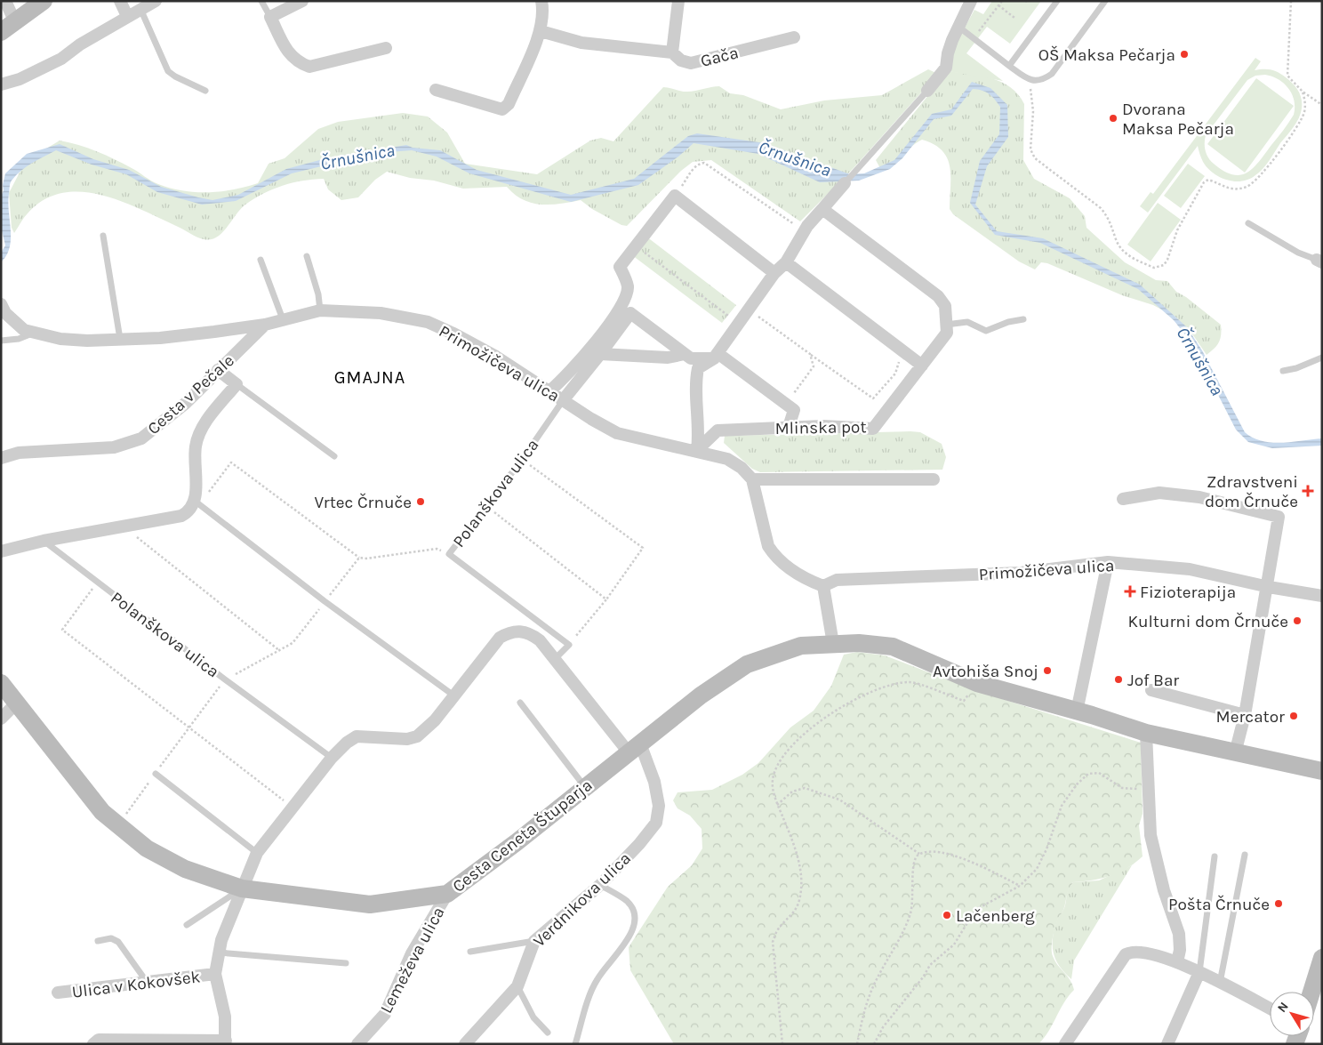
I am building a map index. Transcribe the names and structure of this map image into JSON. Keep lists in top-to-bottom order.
{
  "streets": {
    "street": [
      "Gača",
      "Primožičeva ulica",
      "Cesta v Pečale",
      "Mlinska pot",
      "Cesta Ceneta Štuparja",
      "Verdnikova ulica",
      "Lemeževa ulica",
      "Ulica v Kokovšek"
    ],
    "lane": ["Polanškova ulica"]
  },
  "crossings": [
    ["Primožičeva ulica", "Cesta v Pečale"],
    ["Primožičeva ulica", "Mlinska pot"],
    ["Primožičeva ulica", "Polanškova ulica"],
    ["Cesta Ceneta Štuparja", "Verdnikova ulica"],
    ["Cesta Ceneta Štuparja", "Lemeževa ulica"],
    ["Cesta Ceneta Štuparja", "Ulica v Kokovšek"]
  ],
  "districts": ["GMAJNA"],
  "water": ["Črnušnica"],
  "places": {
    "other": [
      "OŠ Maksa Pečarja",
      "Dvorana Maksa Pečarja",
      "Vrtec Črnuče",
      "Kulturni dom Črnuče",
      "Avtohiša Snoj",
      "Jof Bar",
      "Mercator",
      "Pošta Črnuče",
      "Lačenberg"
    ],
    "health": ["Zdravstveni dom Črnuče", "Fizioterapija"]
  },
  "north": "top left"
}
